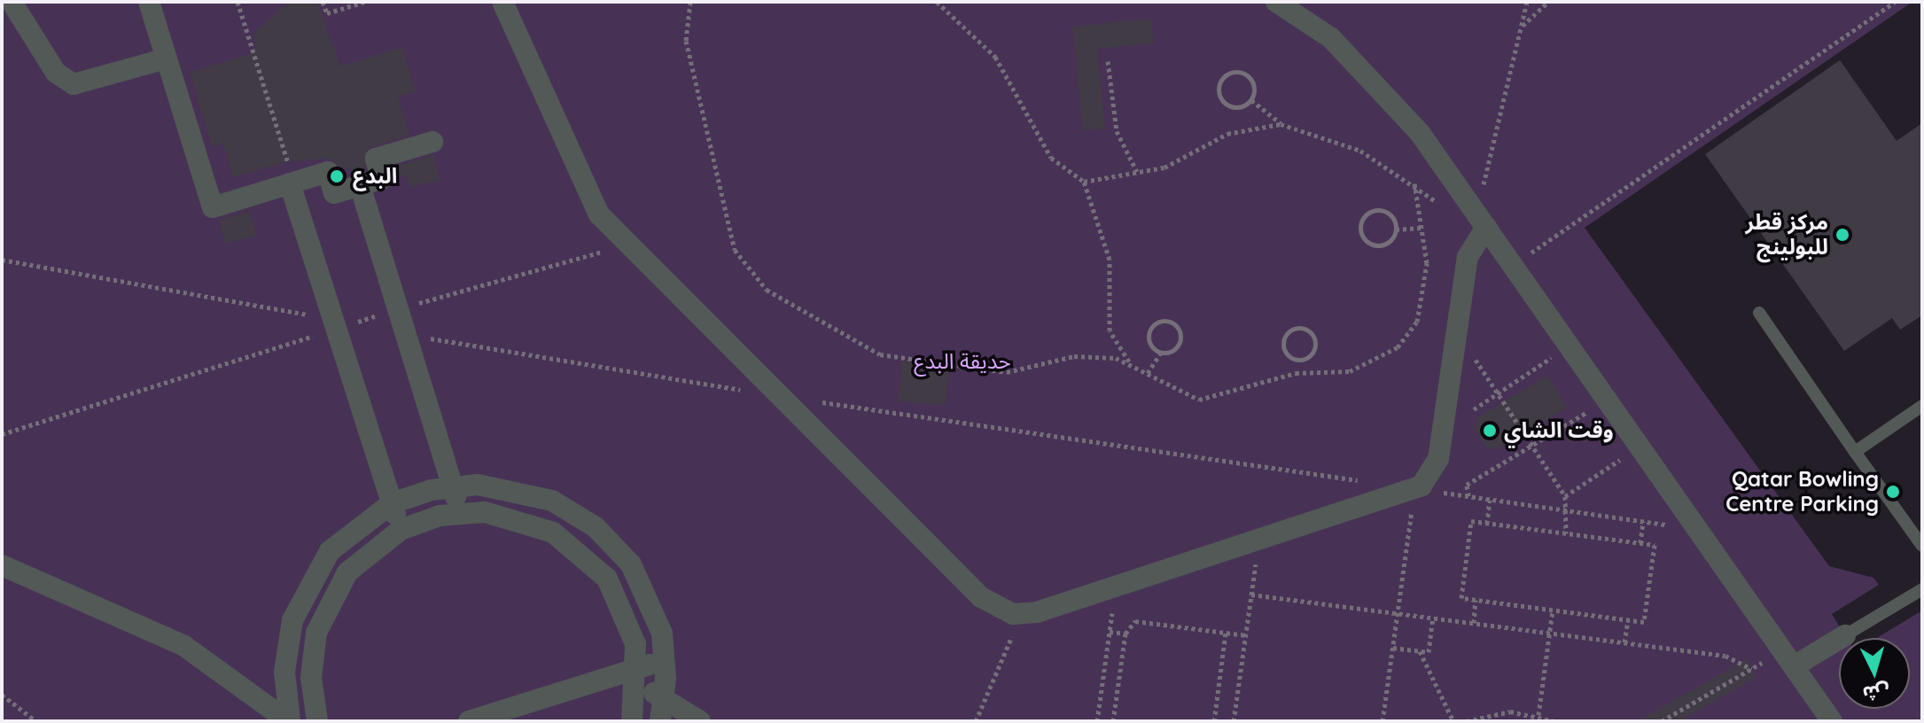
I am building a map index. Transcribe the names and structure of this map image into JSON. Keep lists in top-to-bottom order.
{
  "parks": ["حديقة البدع"],
  "places": [
    "البدع",
    "مركز قطر للبولينج",
    "وقت الشاي",
    "Qatar Bowling Centre Parking"
  ],
  "north": "bottom"
}
